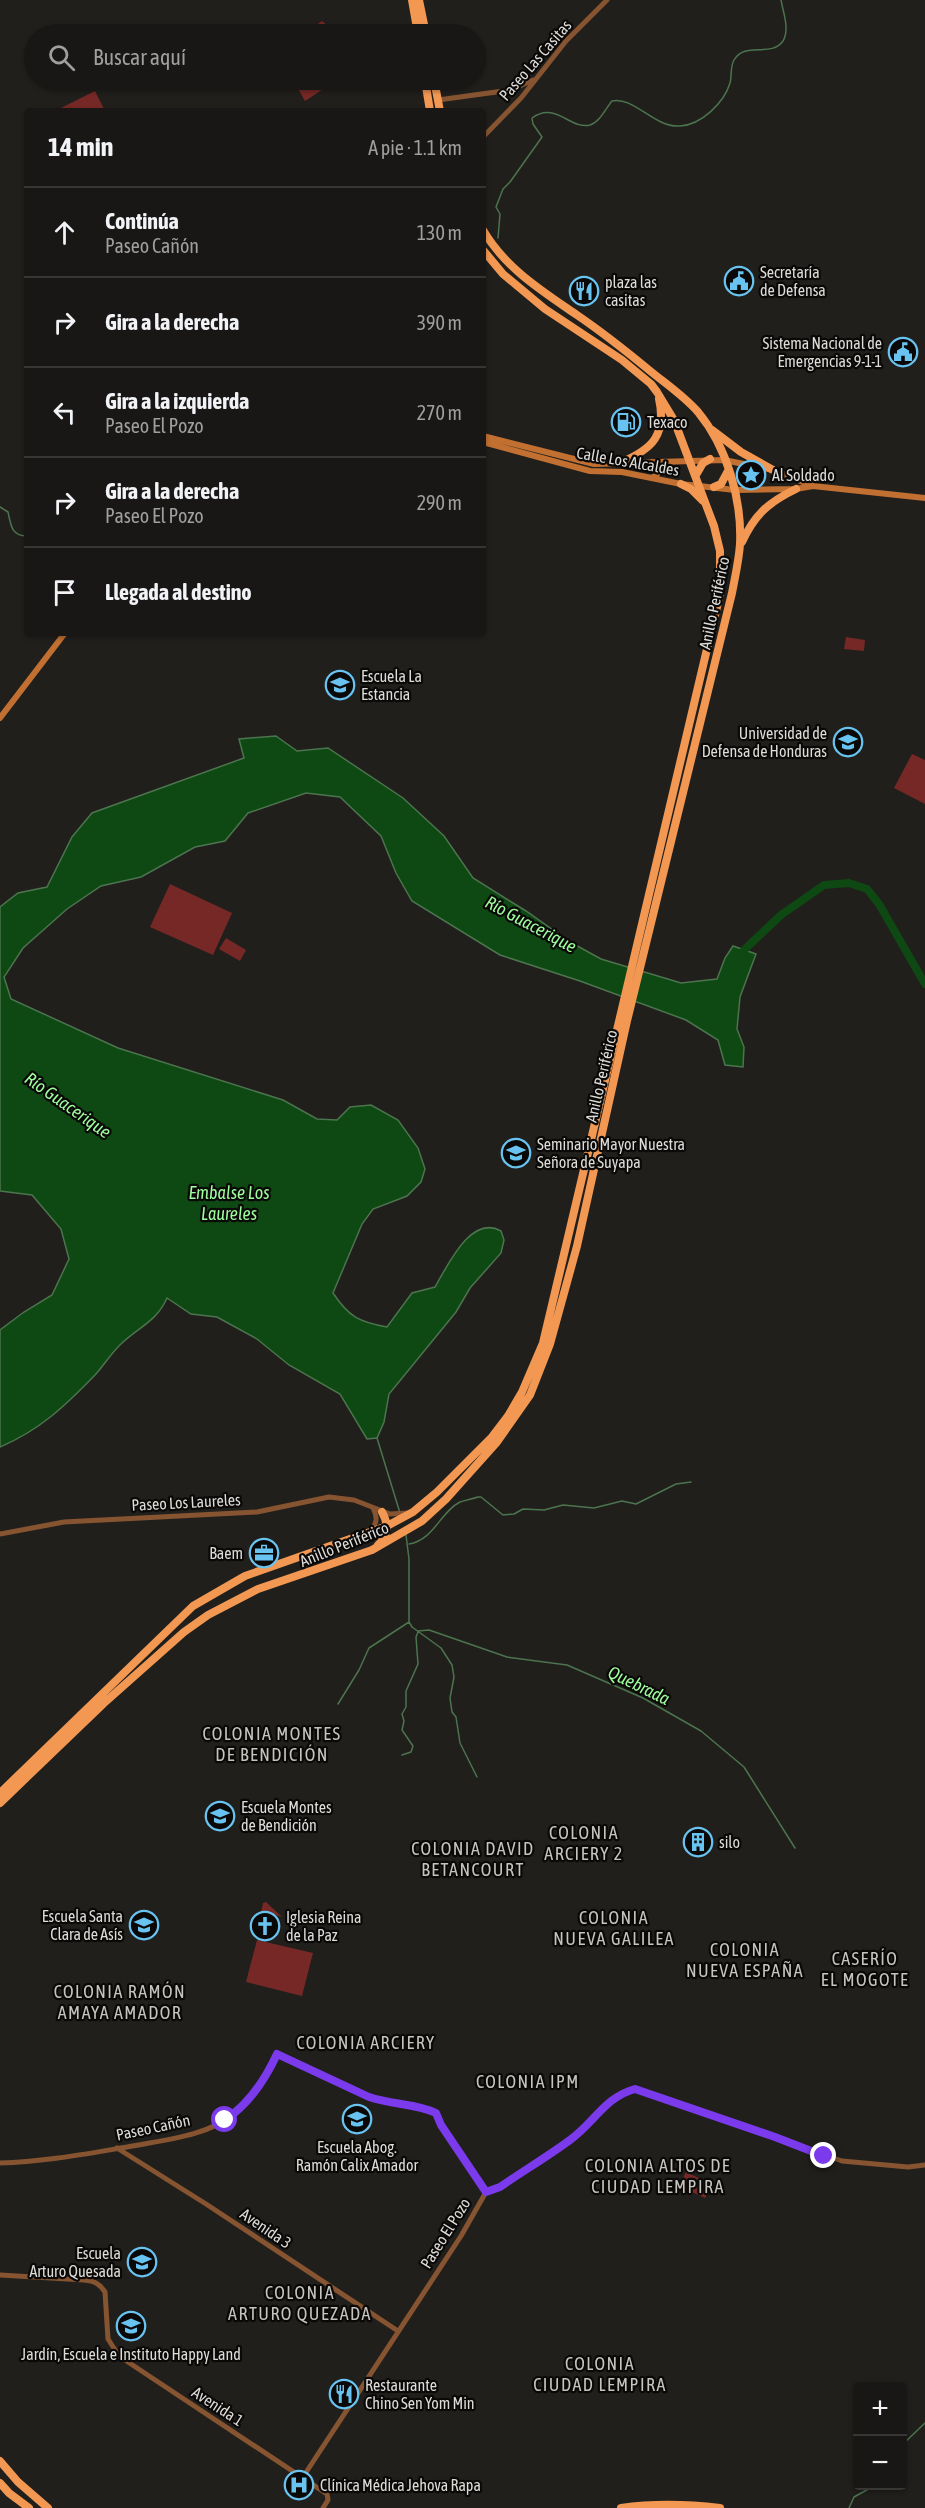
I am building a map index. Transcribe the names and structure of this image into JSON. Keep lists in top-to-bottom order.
{
  "streets": {
    "highway": ["Anillo Periférico"],
    "main road": ["Calle Los Alcaldes"],
    "street": [
      "Paseo Las Casitas",
      "Paseo Los Laureles",
      "Paseo Cañón",
      "Avenida 3",
      "Paseo El Pozo",
      "Avenida 1"
    ]
  },
  "crossings": [
    ["Calle Los Alcaldes", "Anillo Periférico"],
    ["Anillo Periférico", "Paseo Los Laureles"],
    ["Paseo Cañón", "Avenida 3"],
    ["Paseo Cañón", "Paseo El Pozo"],
    ["Avenida 3", "Paseo El Pozo"],
    ["Paseo El Pozo", "Avenida 1"]
  ],
  "districts": [
    "COLONIA MONTES DE BENDICIÓN",
    "COLONIA ARCIERY 2",
    "COLONIA DAVID BETANCOURT",
    "COLONIA NUEVA GALILEA",
    "COLONIA NUEVA ESPAÑA",
    "CASERÍO EL MOGOTE",
    "COLONIA RAMÓN AMAYA AMADOR",
    "COLONIA ARCIERY",
    "COLONIA IPM",
    "COLONIA ALTOS DE CIUDAD LEMPIRA",
    "COLONIA ARTURO QUEZADA",
    "COLONIA CIUDAD LEMPIRA"
  ],
  "water": ["Río Guacerique", "Embalse Los Laureles", "Quebrada"],
  "places": {
    "public building": ["Secretaría de Defensa", "Sistema Nacional de Emergencias 9-1-1"],
    "restaurant": ["plaza las casitas", "Restaurante Chino Sen Yom Min"],
    "fuel station": ["Texaco"],
    "place": ["Al Soldado"],
    "school or university": [
      "Escuela La Estancia",
      "Universidad de Defensa de Honduras",
      "Seminario Mayor Nuestra Señora de Suyapa",
      "Escuela Montes de Bendición",
      "Escuela Santa Clara de Asís",
      "Escuela Abog. Ramón Calix Amador",
      "Escuela Arturo Quesada",
      "Jardín, Escuela e Instituto Happy Land"
    ],
    "office": ["Baem"],
    "building": ["silo"],
    "church": ["Iglesia Reina de la Paz"],
    "hospital": ["Clínica Médica Jehova Rapa"]
  },
  "page": {
    "search": "Buscar aquí",
    "heading": ["14 min", "A pie · 1.1 km"],
    "list": [
      ["Continúa", "Paseo Cañón", "130 m"],
      ["Gira a la derecha", "390 m"],
      ["Gira a la izquierda", "Paseo El Pozo", "270 m"],
      ["Gira a la derecha", "Paseo El Pozo", "290 m"],
      "Llegada al destino"
    ],
    "map_buttons": ["+", "−"]
  }
}
